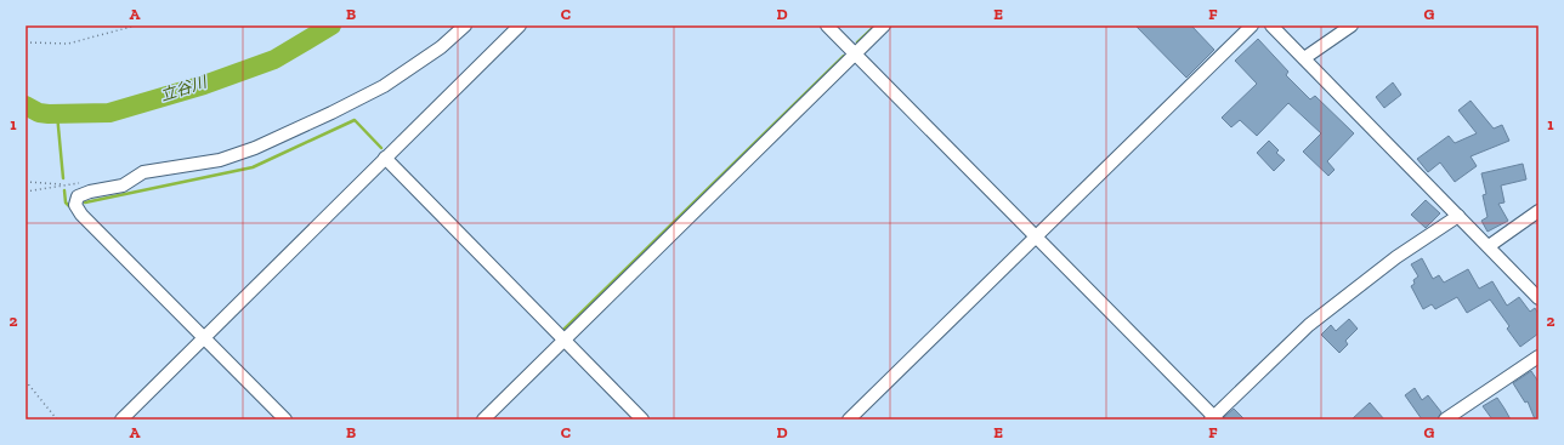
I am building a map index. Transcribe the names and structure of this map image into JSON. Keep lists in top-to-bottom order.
{
  "water": ["立谷川"],
  "grid": {
    "columns": [
      "A",
      "B",
      "C",
      "D",
      "E",
      "F",
      "G"
    ],
    "rows": ["1", "2"]
  }
}
